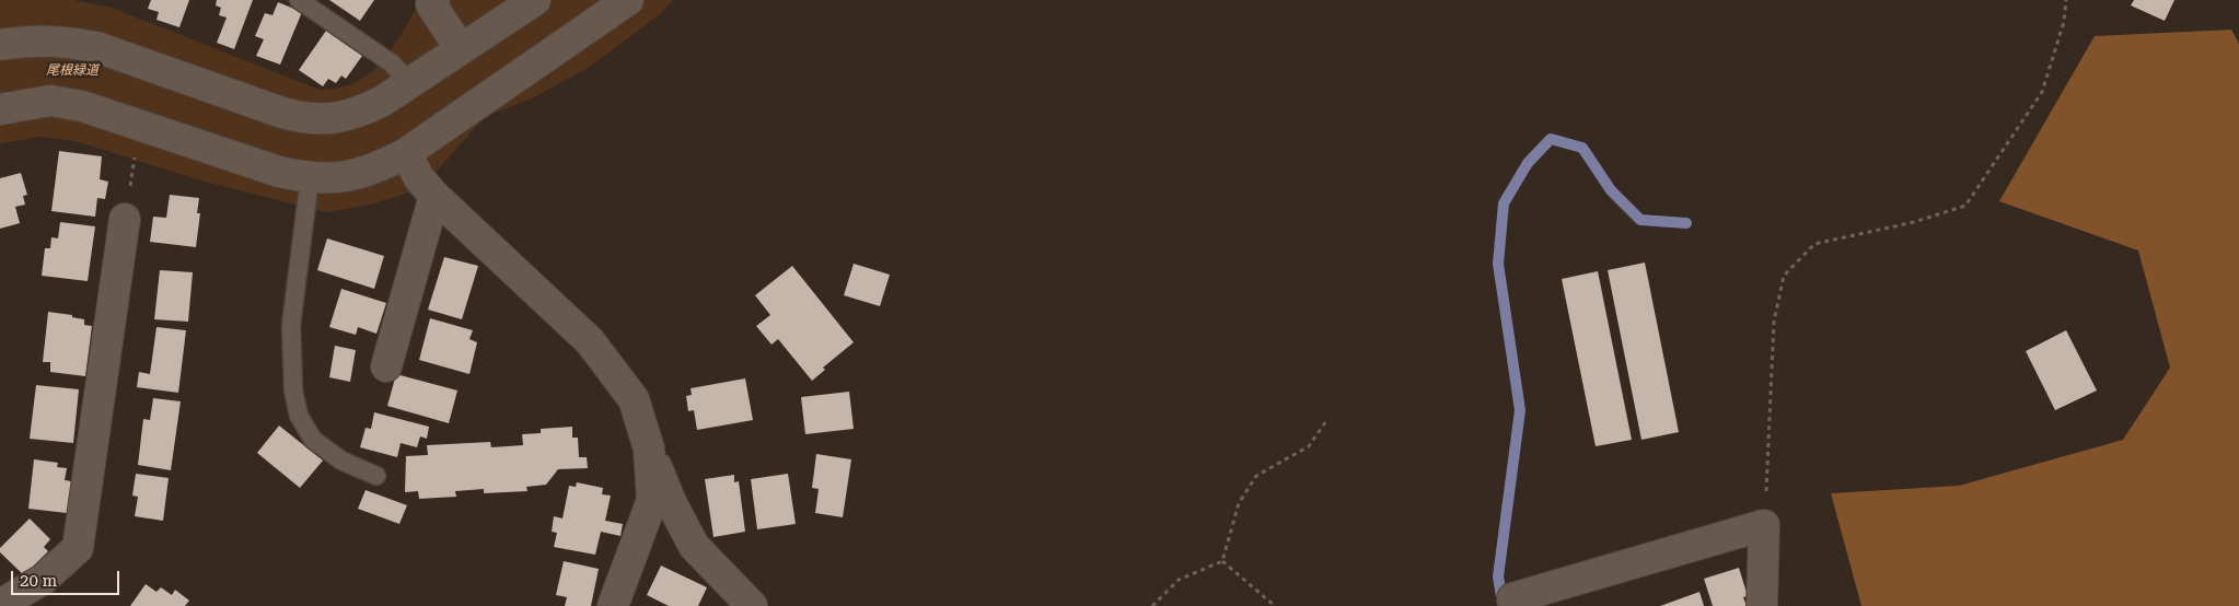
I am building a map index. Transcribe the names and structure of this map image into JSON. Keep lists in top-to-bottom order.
{
  "parks": ["尾根緑道"],
  "scale_bar": "20 m"
}
